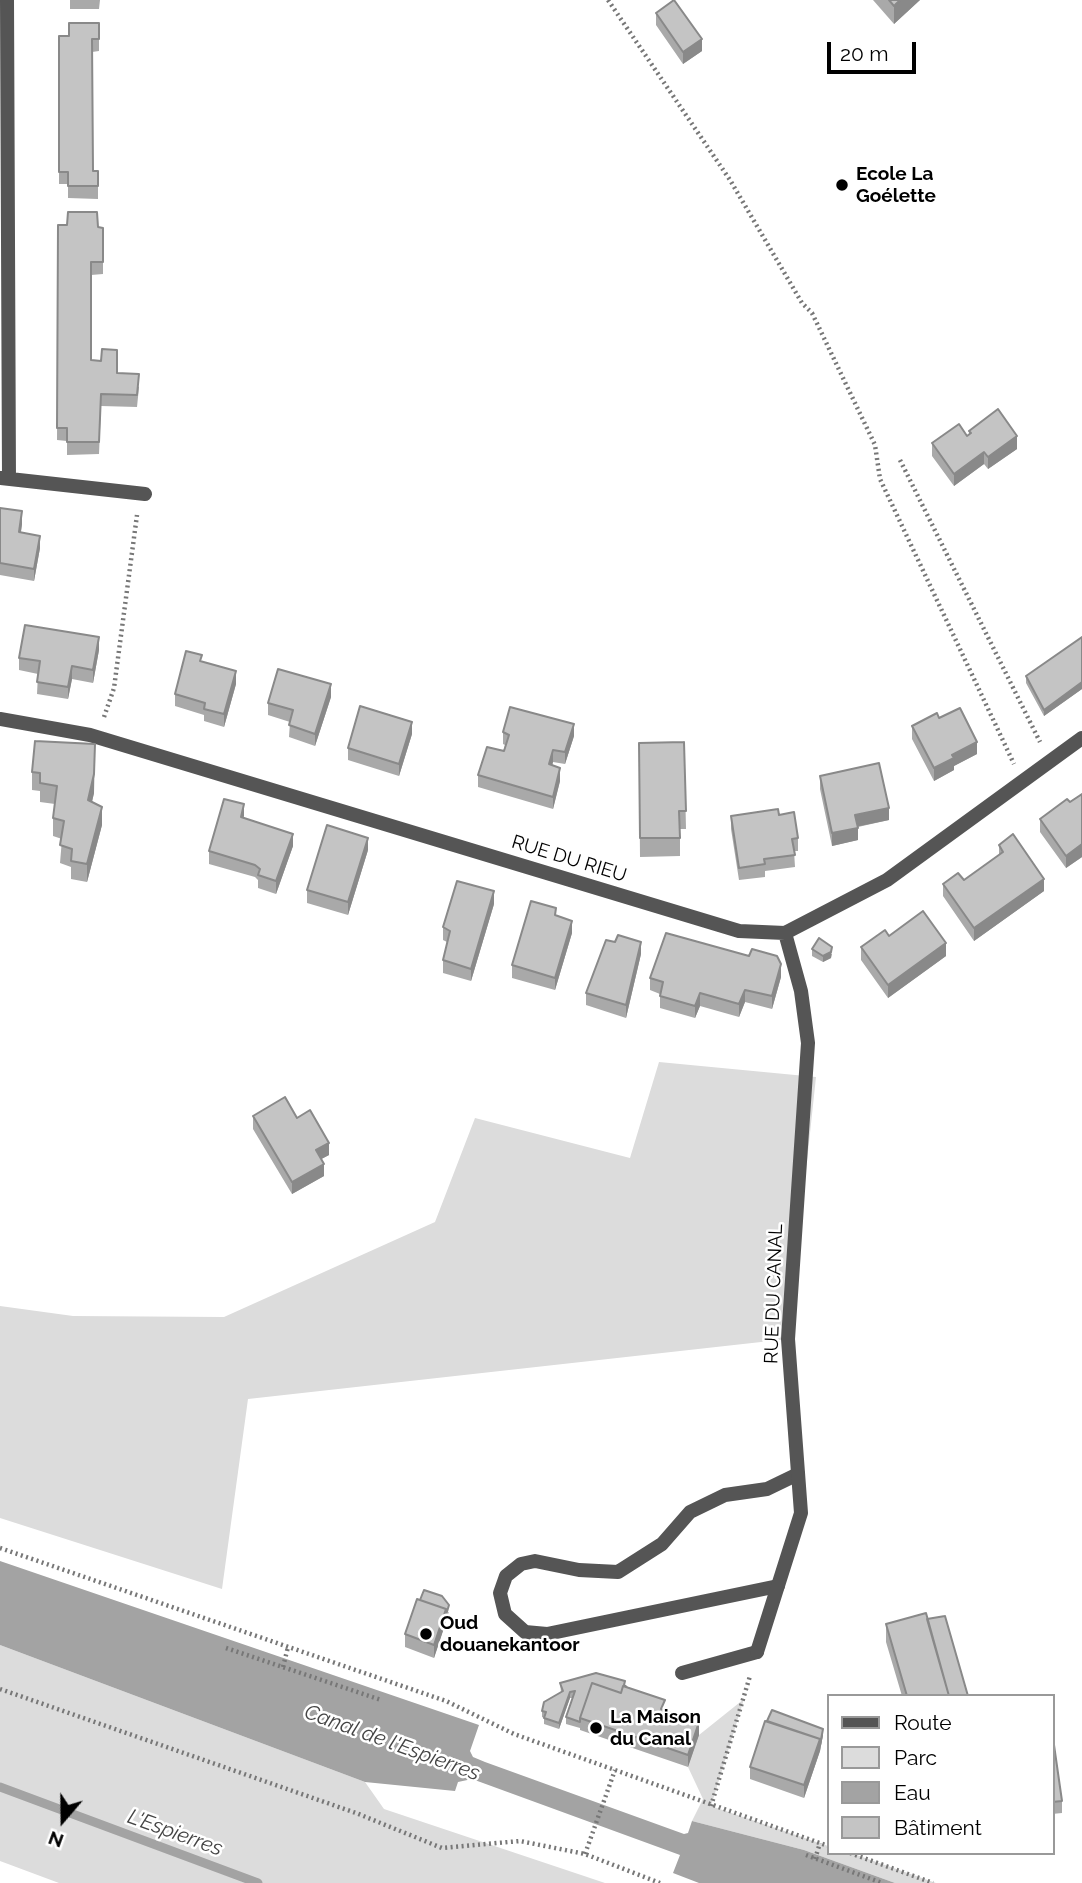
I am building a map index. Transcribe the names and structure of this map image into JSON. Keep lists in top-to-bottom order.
{
  "streets": {
    "street": ["RUE DU RIEU", "RUE DU CANAL"]
  },
  "crossings": [
    ["RUE DU RIEU", "RUE DU CANAL"]
  ],
  "water": ["Canal de l'Espierres", "L'Espierres"],
  "places": ["Ecole La Goélette", "Oud douanekantoor", "La Maison du Canal"],
  "legend": [
    "Route",
    "Parc",
    "Eau",
    "Bâtiment"
  ],
  "scale_bar": "20 m",
  "north": "bottom"
}
